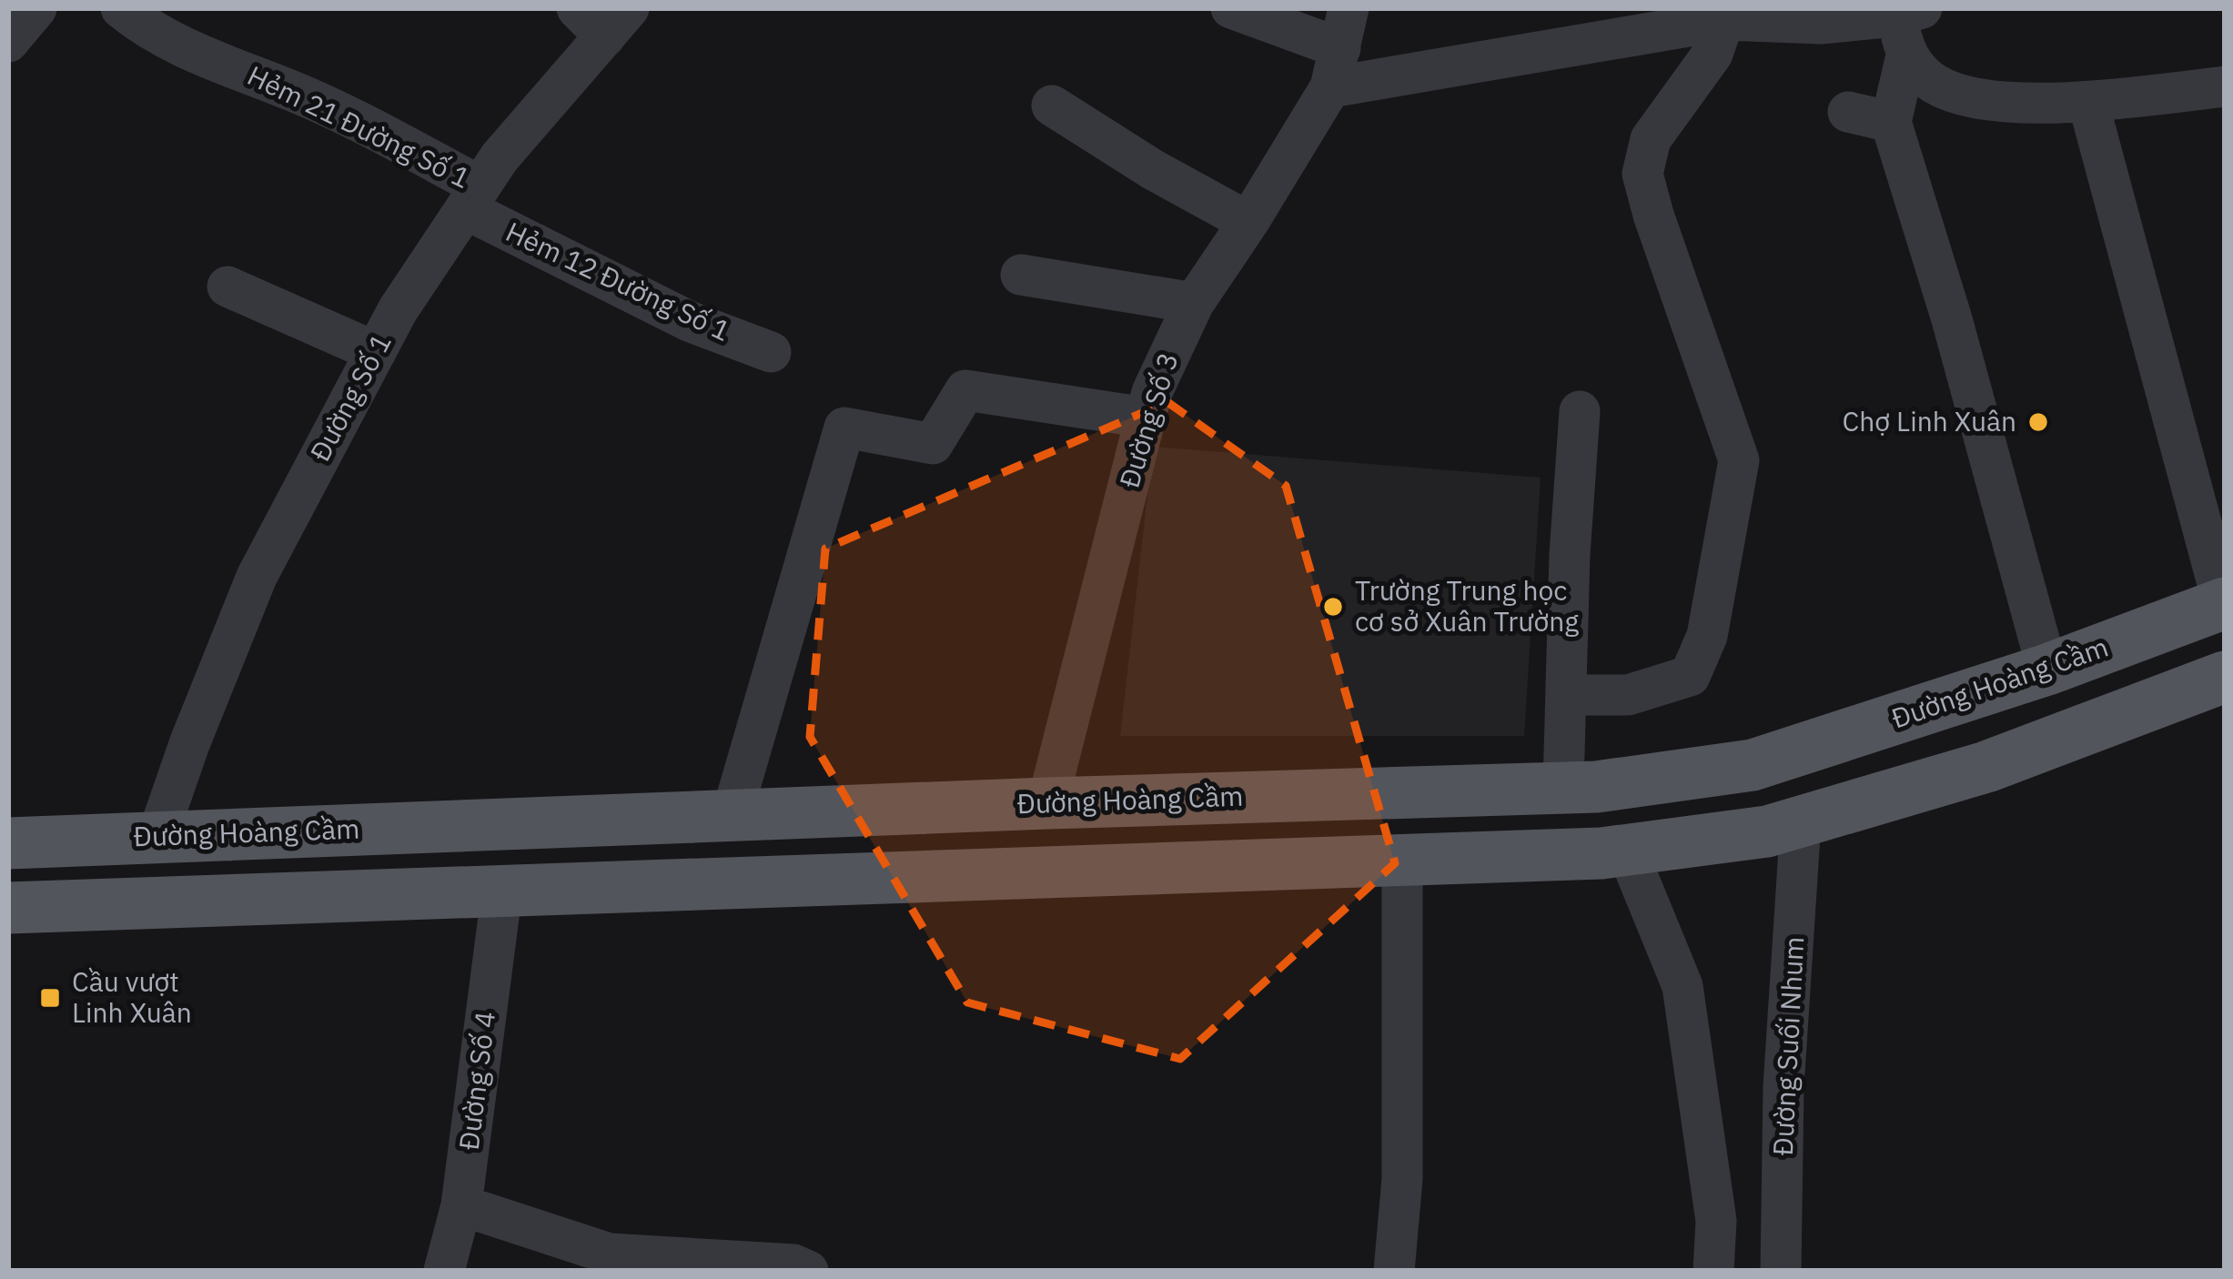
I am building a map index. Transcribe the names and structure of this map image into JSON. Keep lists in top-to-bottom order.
{
  "streets": {
    "main road": ["Đường Hoàng Cầm"],
    "street": [
      "Hẻm 21 Đường Số 1",
      "Hẻm 12 Đường Số 1",
      "Đường Số 1",
      "Đường Số 3",
      "Đường Suối Nhum",
      "Đường Số 4"
    ]
  },
  "crossings": [
    ["Hẻm 21 Đường Số 1", "Hẻm 12 Đường Số 1"],
    ["Hẻm 21 Đường Số 1", "Đường Số 1"],
    ["Hẻm 12 Đường Số 1", "Đường Số 1"],
    ["Đường Số 1", "Đường Hoàng Cầm"],
    ["Đường Số 3", "Đường Hoàng Cầm"]
  ],
  "places": {
    "other": ["Chợ Linh Xuân", "Trường Trung học cơ sở Xuân Trường"],
    "transit": ["Cầu vượt Linh Xuân"]
  }
}
